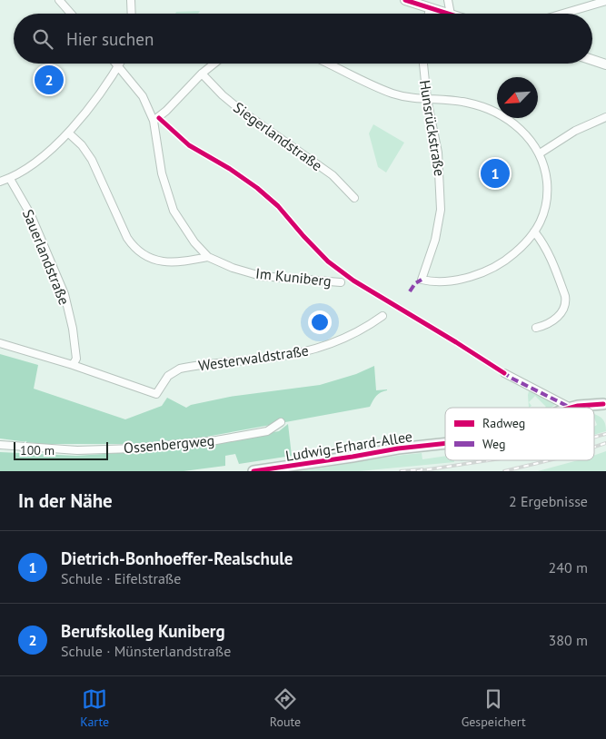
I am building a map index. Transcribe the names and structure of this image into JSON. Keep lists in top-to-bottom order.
{
  "streets": {
    "main road": ["Ludwig-Erhard-Allee"],
    "street": [
      "Hunsrückstraße",
      "Siegerlandstraße",
      "Sauerlandstraße",
      "Im Kuniberg",
      "Westerwaldstraße",
      "Ossenbergweg"
    ]
  },
  "crossings": [
    ["Sauerlandstraße", "Westerwaldstraße"]
  ],
  "legend": ["Radweg", "Weg"],
  "scale_bar": "100 m",
  "north": "bottom left",
  "page": {
    "search": "Hier suchen",
    "pins": ["2", "1"],
    "scale": "100 m",
    "heading": ["In der Nähe", "2 Ergebnisse"],
    "list": [
      {
        "mark": "1",
        "name": "Dietrich-Bonhoeffer-Realschule",
        "note": "Schule · Eifelstraße",
        "value": "240 m"
      },
      {
        "mark": "2",
        "name": "Berufskolleg Kuniberg",
        "note": "Schule · Münsterlandstraße",
        "value": "380 m"
      }
    ],
    "nav": ["Karte", "Route", "Gespeichert"]
  }
}
